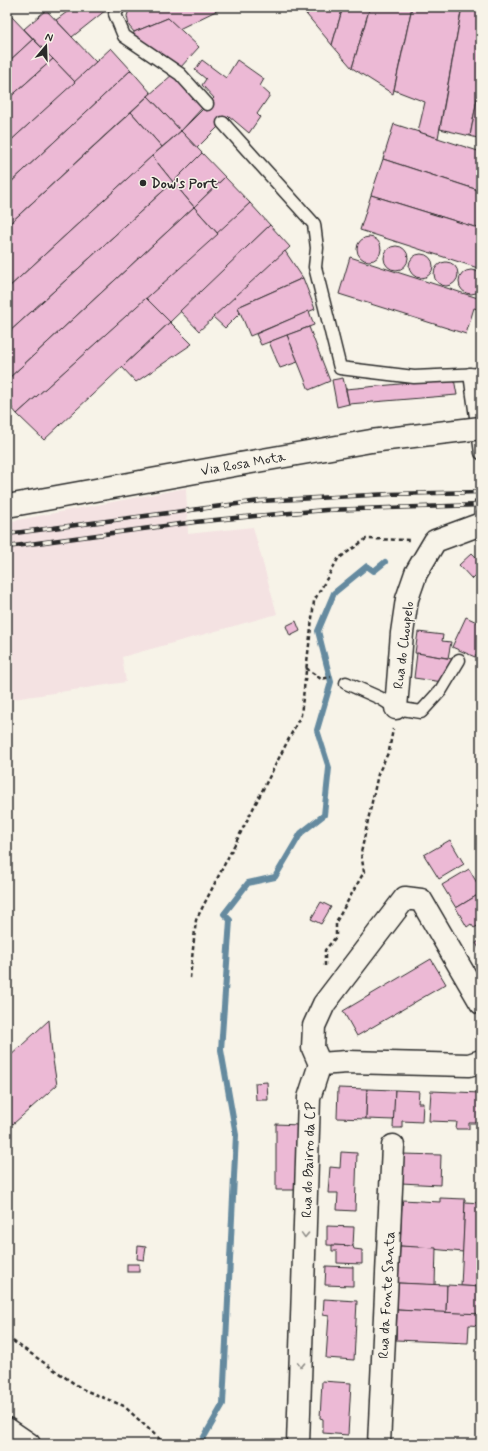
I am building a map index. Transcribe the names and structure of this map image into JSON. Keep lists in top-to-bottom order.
{
  "streets": {
    "street": [
      "Via Rosa Mota",
      "Rua do Choupelo",
      "Rua do Bairro da CP",
      "Rua da Fonte Santa"
    ]
  },
  "one_way": ["Rua do Bairro da CP"],
  "places": ["Dow's Port"],
  "north": "top"
}
